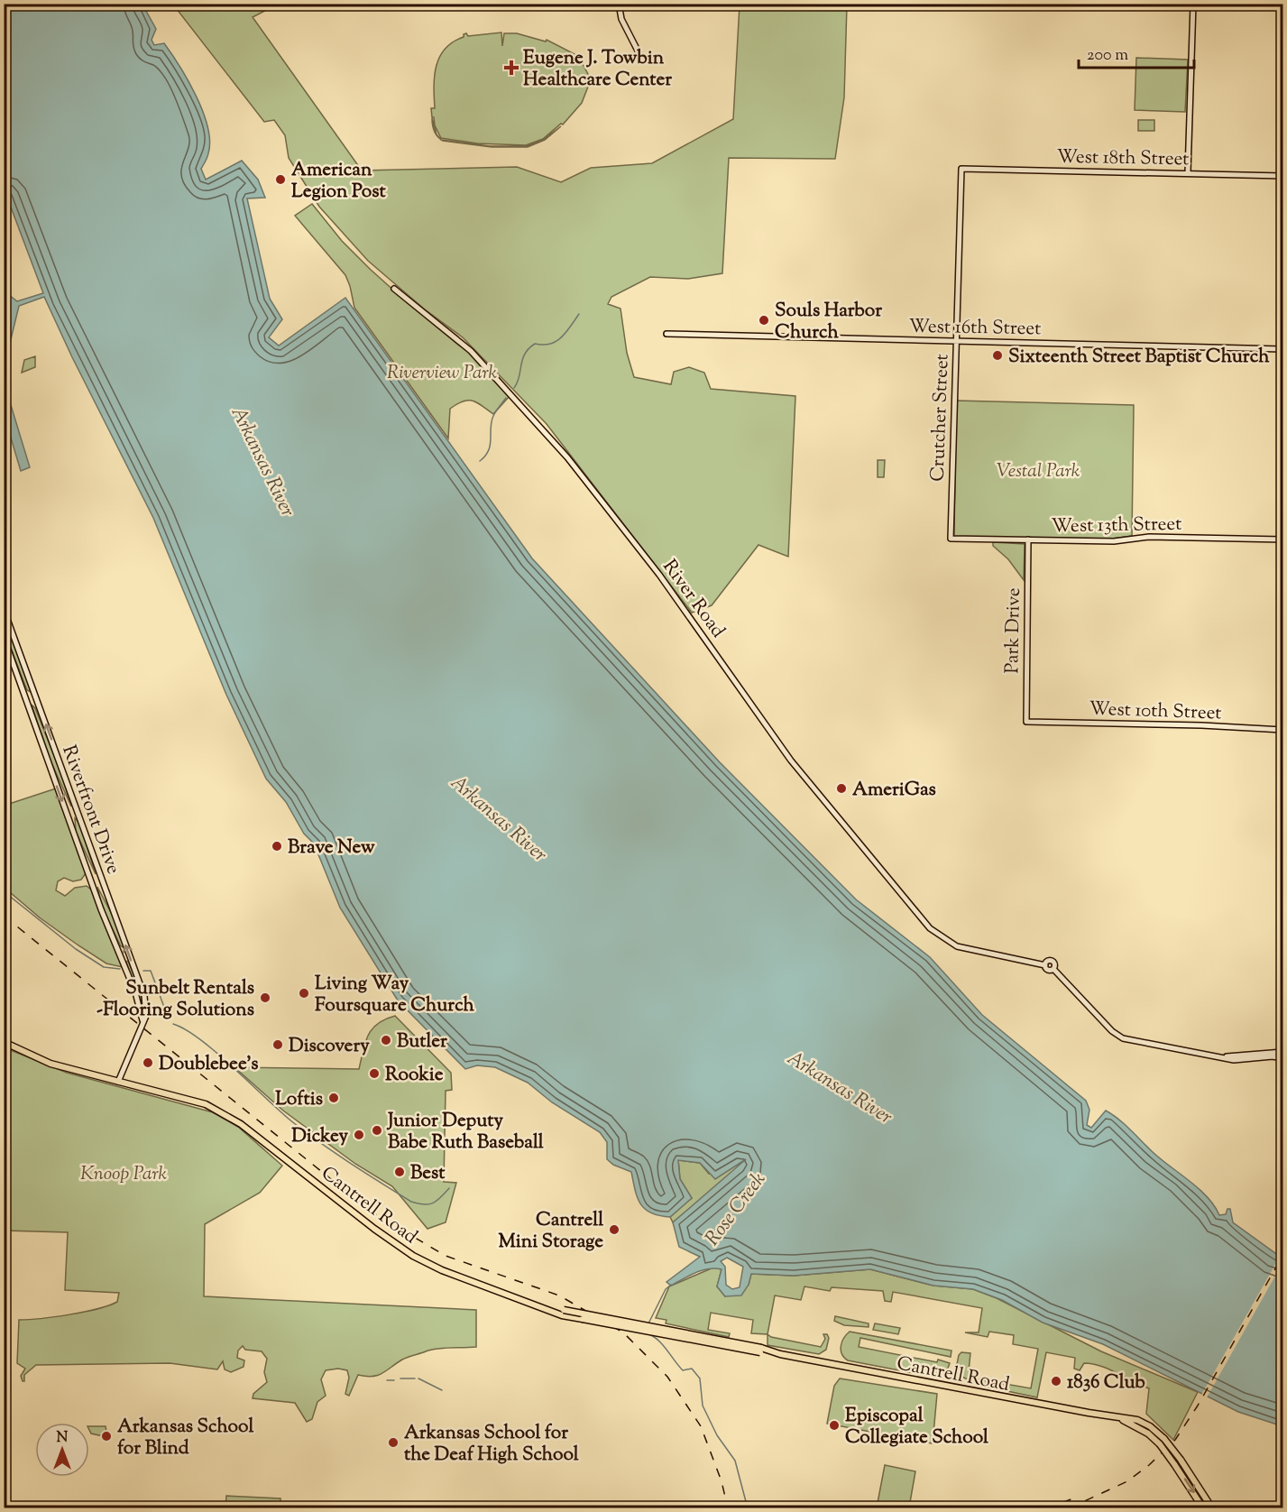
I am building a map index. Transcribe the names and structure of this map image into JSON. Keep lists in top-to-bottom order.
{
  "streets": {
    "main road": ["Cantrell Road"],
    "street": [
      "West 18th Street",
      "West 16th Street",
      "Crutcher Street",
      "West 13th Street",
      "River Road",
      "Park Drive",
      "West 10th Street",
      "Riverfront Drive"
    ]
  },
  "crossings": [
    ["West 18th Street", "Crutcher Street"],
    ["West 16th Street", "Crutcher Street"],
    ["Crutcher Street", "West 13th Street"],
    ["West 13th Street", "Park Drive"],
    ["Park Drive", "West 10th Street"],
    ["Riverfront Drive", "Cantrell Road"]
  ],
  "water": ["Arkansas River", "Rose Creek"],
  "parks": ["Riverview Park", "Vestal Park", "Knoop Park"],
  "places": {
    "health": ["Eugene J. Towbin Healthcare Center"],
    "other": [
      "American Legion Post",
      "Souls Harbor Church",
      "Sixteenth Street Baptist Church",
      "AmeriGas",
      "Brave New",
      "Living Way Foursquare Church",
      "Sunbelt Rentals -Flooring Solutions",
      "Butler",
      "Discovery",
      "Doublebee's",
      "Rookie",
      "Loftis",
      "Junior Deputy Babe Ruth Baseball",
      "Dickey",
      "Best",
      "Cantrell Mini Storage",
      "1836 Club",
      "Episcopal Collegiate School",
      "Arkansas School for Blind",
      "Arkansas School for the Deaf High School"
    ]
  },
  "scale_bar": "200 m",
  "north": "top"
}
